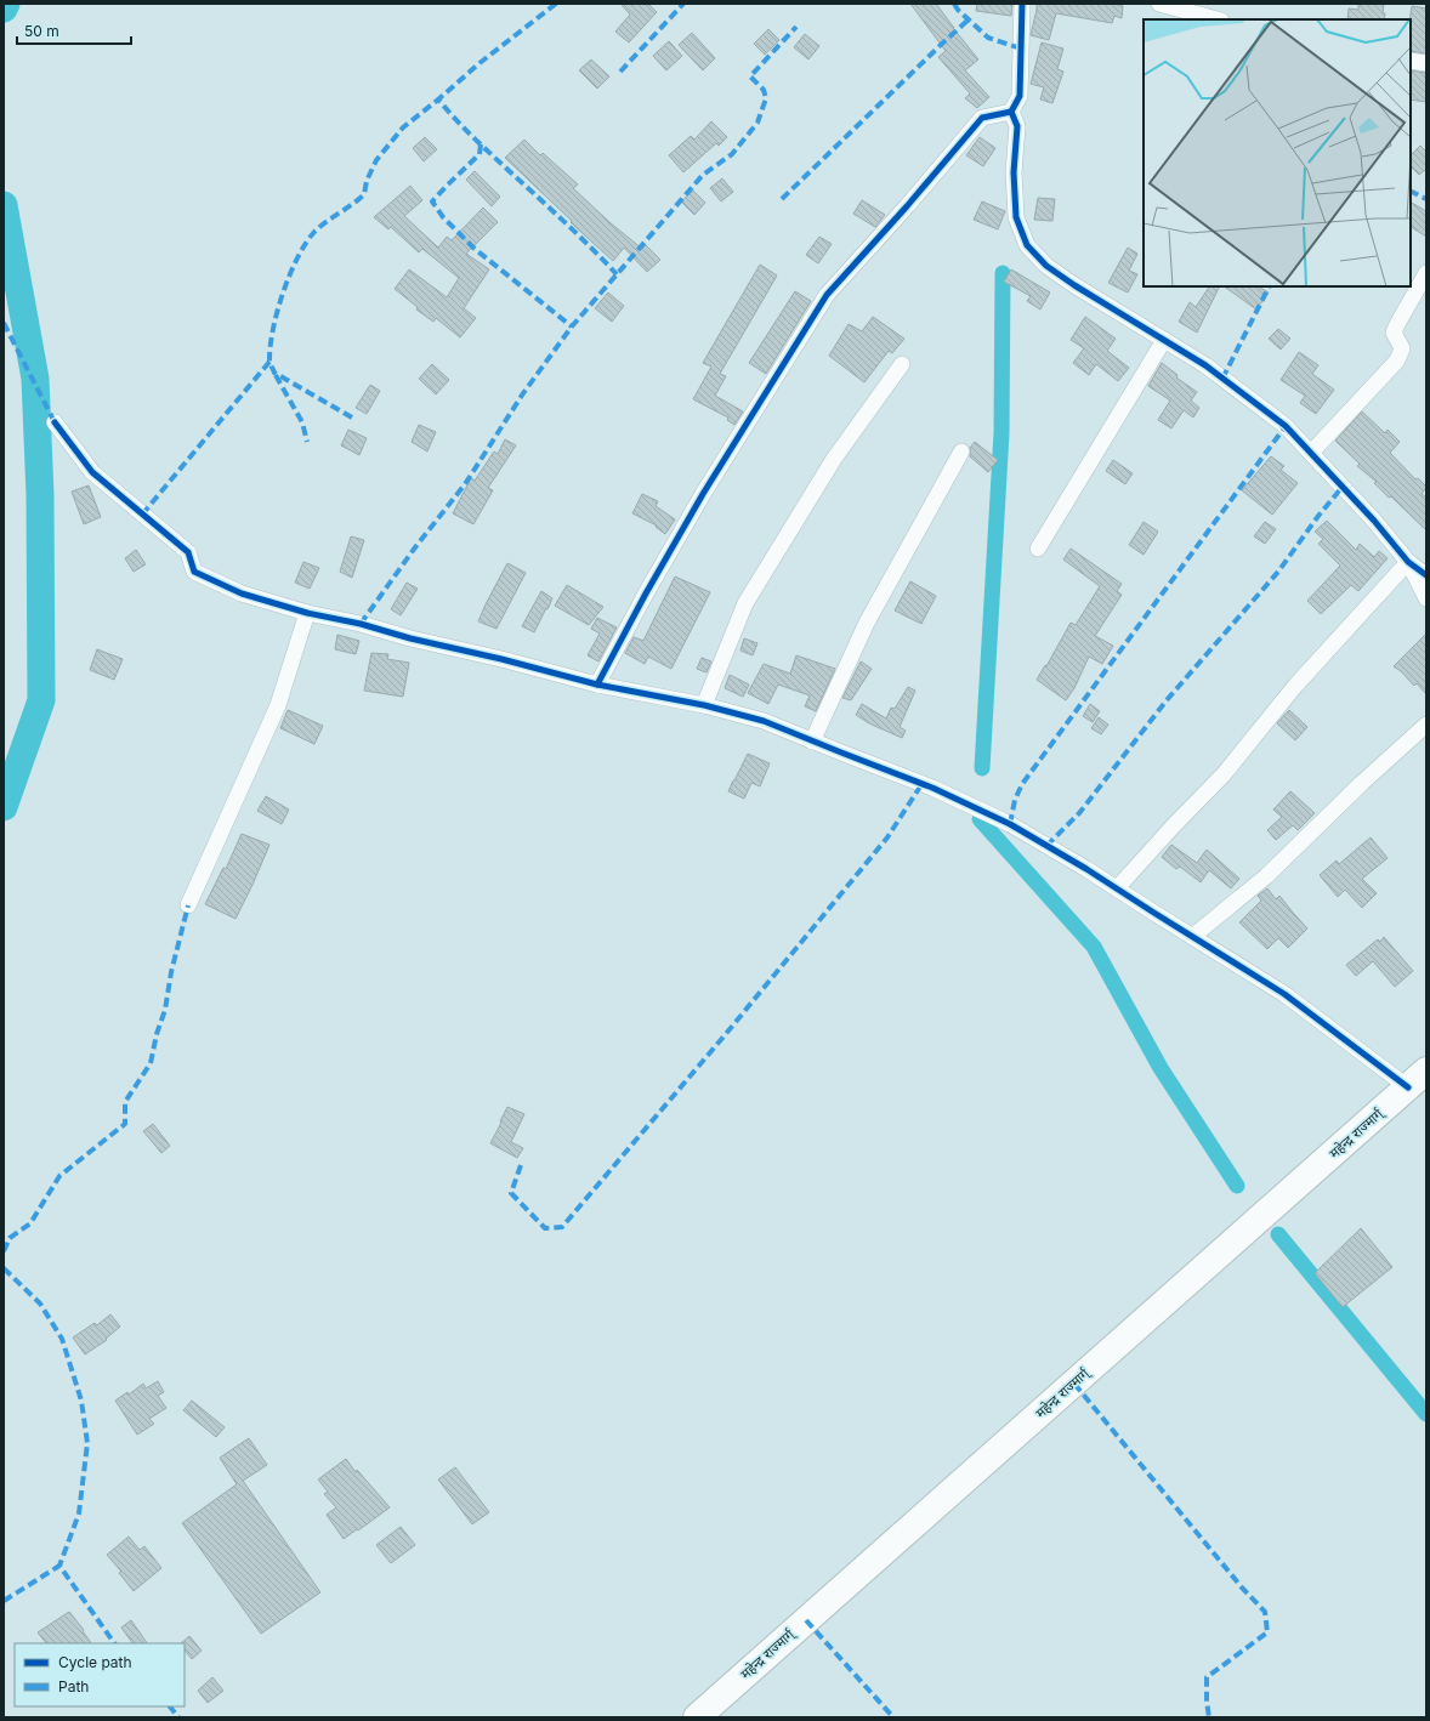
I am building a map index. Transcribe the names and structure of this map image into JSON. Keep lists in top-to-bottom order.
{
  "streets": {
    "highway": ["महेन्द्र राज्मार्ग्"]
  },
  "legend": ["Cycle path", "Path"],
  "scale_bar": "50 m"
}
